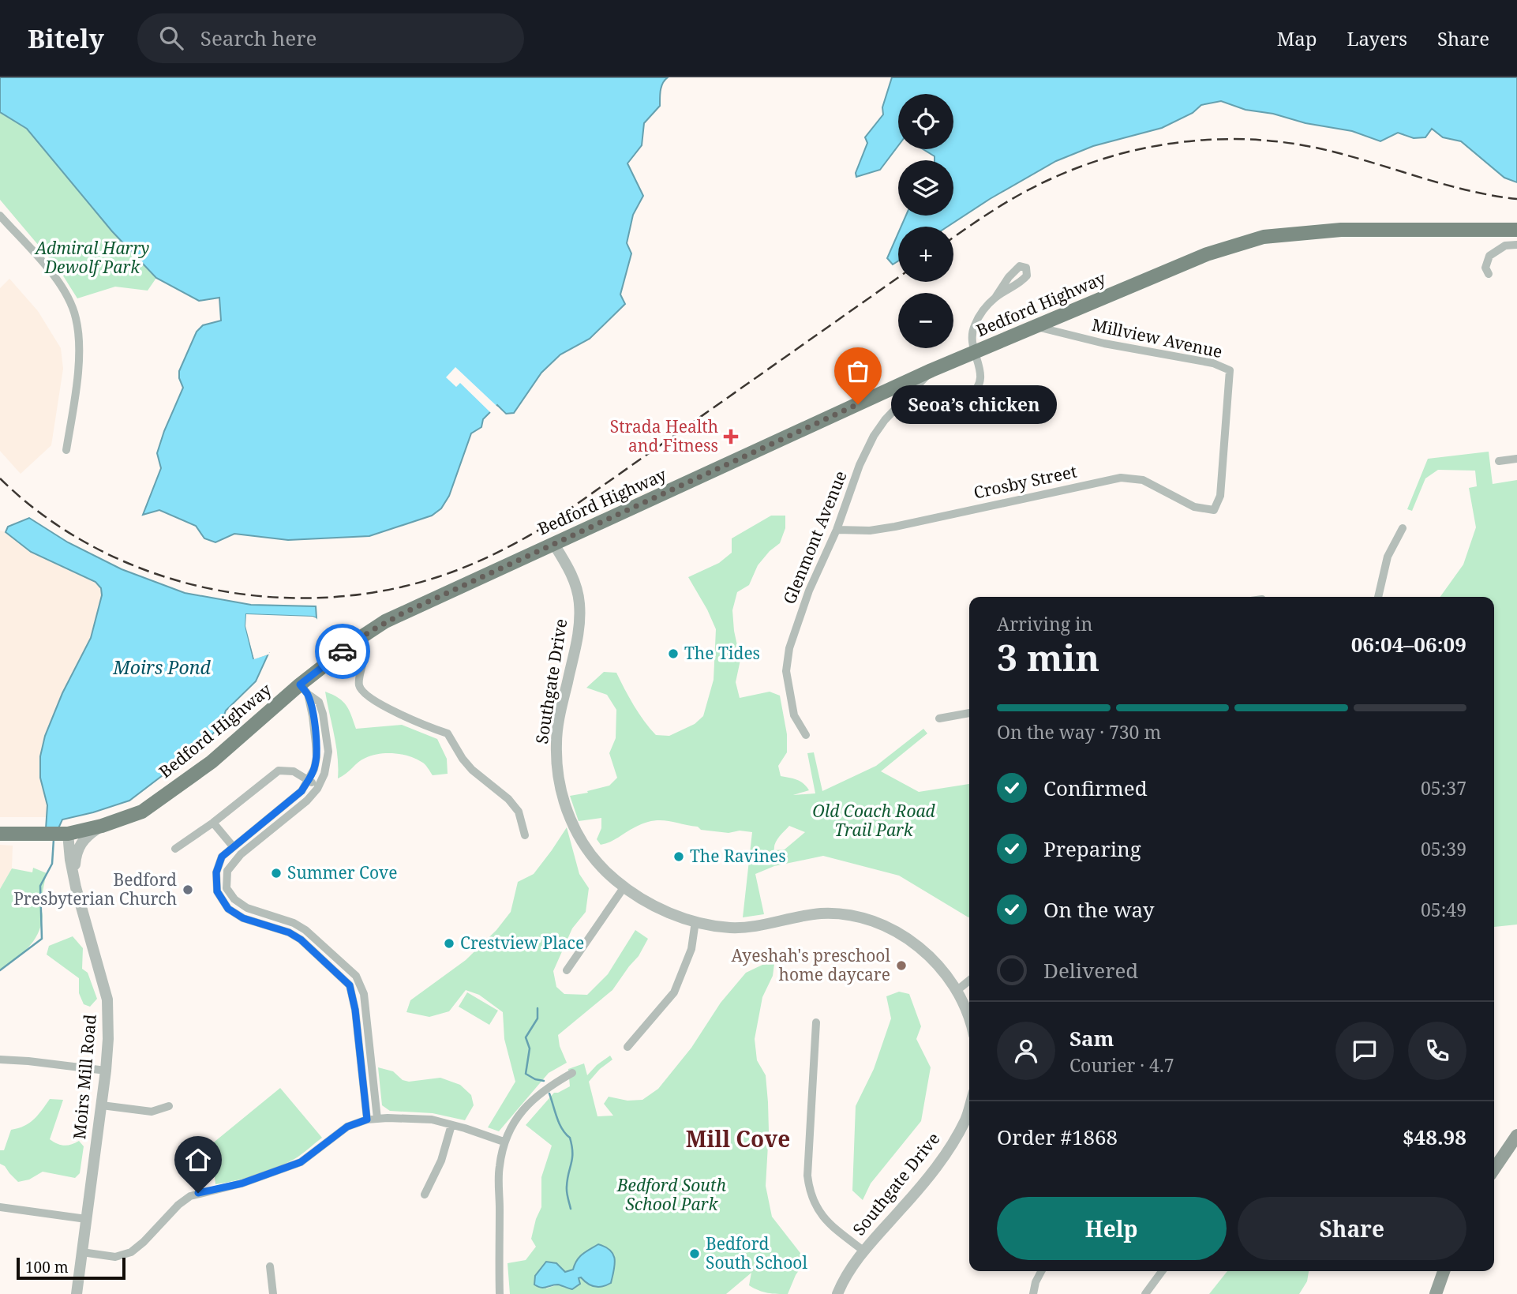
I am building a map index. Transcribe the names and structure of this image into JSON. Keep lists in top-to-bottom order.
{
  "streets": {
    "main road": ["Bedford Highway"],
    "street": [
      "Millview Avenue",
      "Crosby Street",
      "Glenmont Avenue",
      "Southgate Drive",
      "Moirs Mill Road"
    ]
  },
  "crossings": [
    ["Bedford Highway", "Millview Avenue"],
    ["Bedford Highway", "Glenmont Avenue"],
    ["Bedford Highway", "Southgate Drive"],
    ["Bedford Highway", "Moirs Mill Road"],
    ["Millview Avenue", "Crosby Street"],
    ["Crosby Street", "Glenmont Avenue"]
  ],
  "districts": ["Mill Cove"],
  "water": ["Moirs Pond"],
  "parks": ["Admiral Harry Dewolf Park", "Old Coach Road Trail Park", "Bedford South School Park"],
  "places": {
    "other": [
      "Seoa’s chicken",
      "The Tides",
      "The Ravines",
      "Summer Cove",
      "Bedford Presbyterian Church",
      "Crestview Place",
      "Ayeshah's preschool home daycare",
      "Bedford South School"
    ],
    "health": ["Strada Health and Fitness"]
  },
  "scale_bar": "100 m",
  "page": {
    "header": "Bitely",
    "search": "Search here",
    "nav": ["Map", "Layers", "Share"],
    "map_buttons": ["+", "−"],
    "bubble": "Seoa’s chicken",
    "heading": ["3 min", "Arriving in", "06:04–06:09"],
    "panel": [
      "Sam",
      "Courier · 4.7",
      "Order #1868",
      "$48.98"
    ],
    "bar": "On the way · 730 m",
    "list": [
      ["Confirmed", "05:37"],
      ["Preparing", "05:39"],
      ["On the way", "05:49"],
      "Delivered"
    ],
    "buttons": ["Help", "Share"],
    "scale": "100 m"
  }
}
